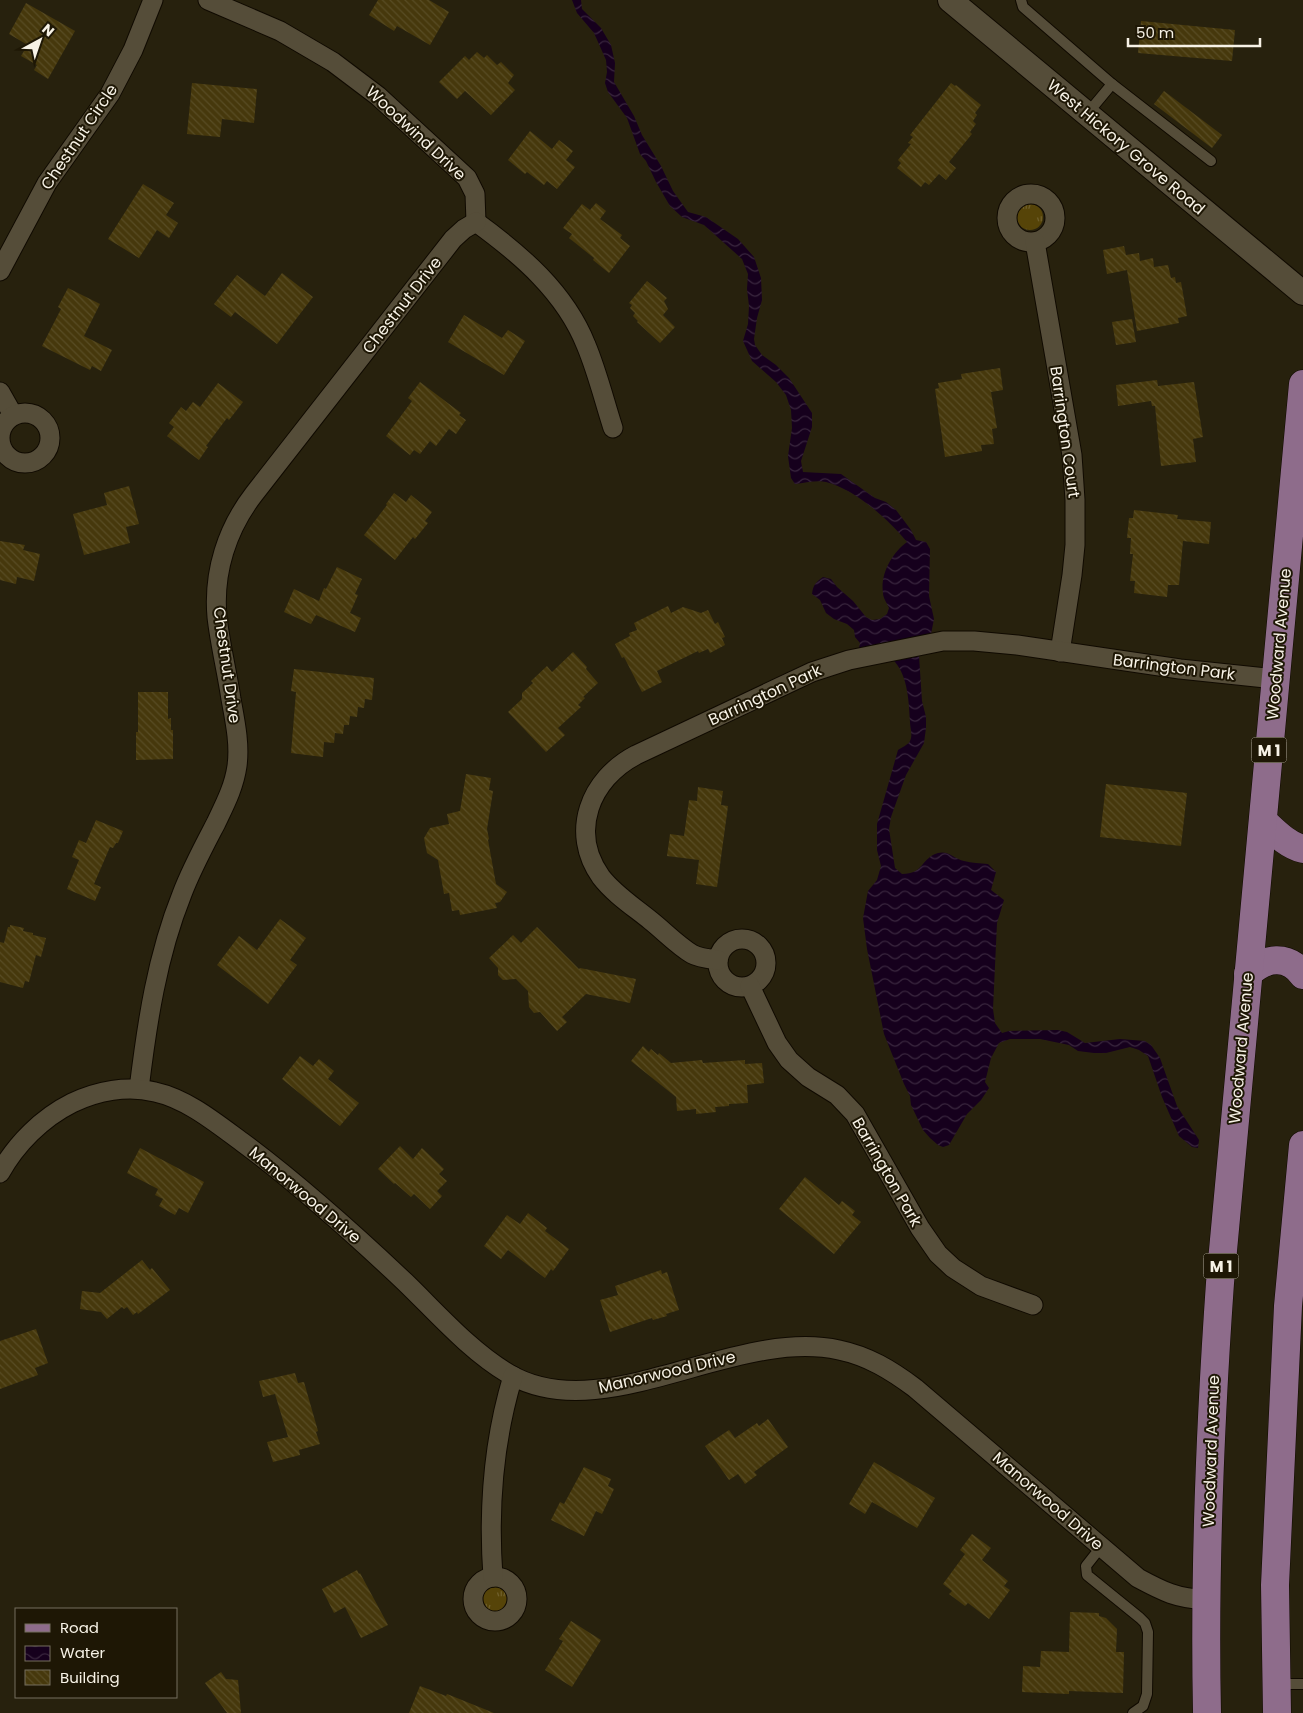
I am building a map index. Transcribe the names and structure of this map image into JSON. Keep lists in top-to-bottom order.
{
  "streets": {
    "main road": ["Woodward Avenue", "M 1"],
    "street": [
      "Woodwind Drive",
      "Chestnut Circle",
      "West Hickory Grove Road",
      "Chestnut Drive",
      "Barrington Court",
      "Barrington Park",
      "Manorwood Drive"
    ]
  },
  "crossings": [
    ["Woodwind Drive", "Chestnut Drive"],
    ["Chestnut Drive", "Manorwood Drive"],
    ["Barrington Court", "Barrington Park"],
    ["Woodward Avenue", "Barrington Park"],
    ["Woodward Avenue", "Manorwood Drive"]
  ],
  "legend": ["Road", "Water", "Building"],
  "scale_bar": "50 m",
  "north": "top right"
}
